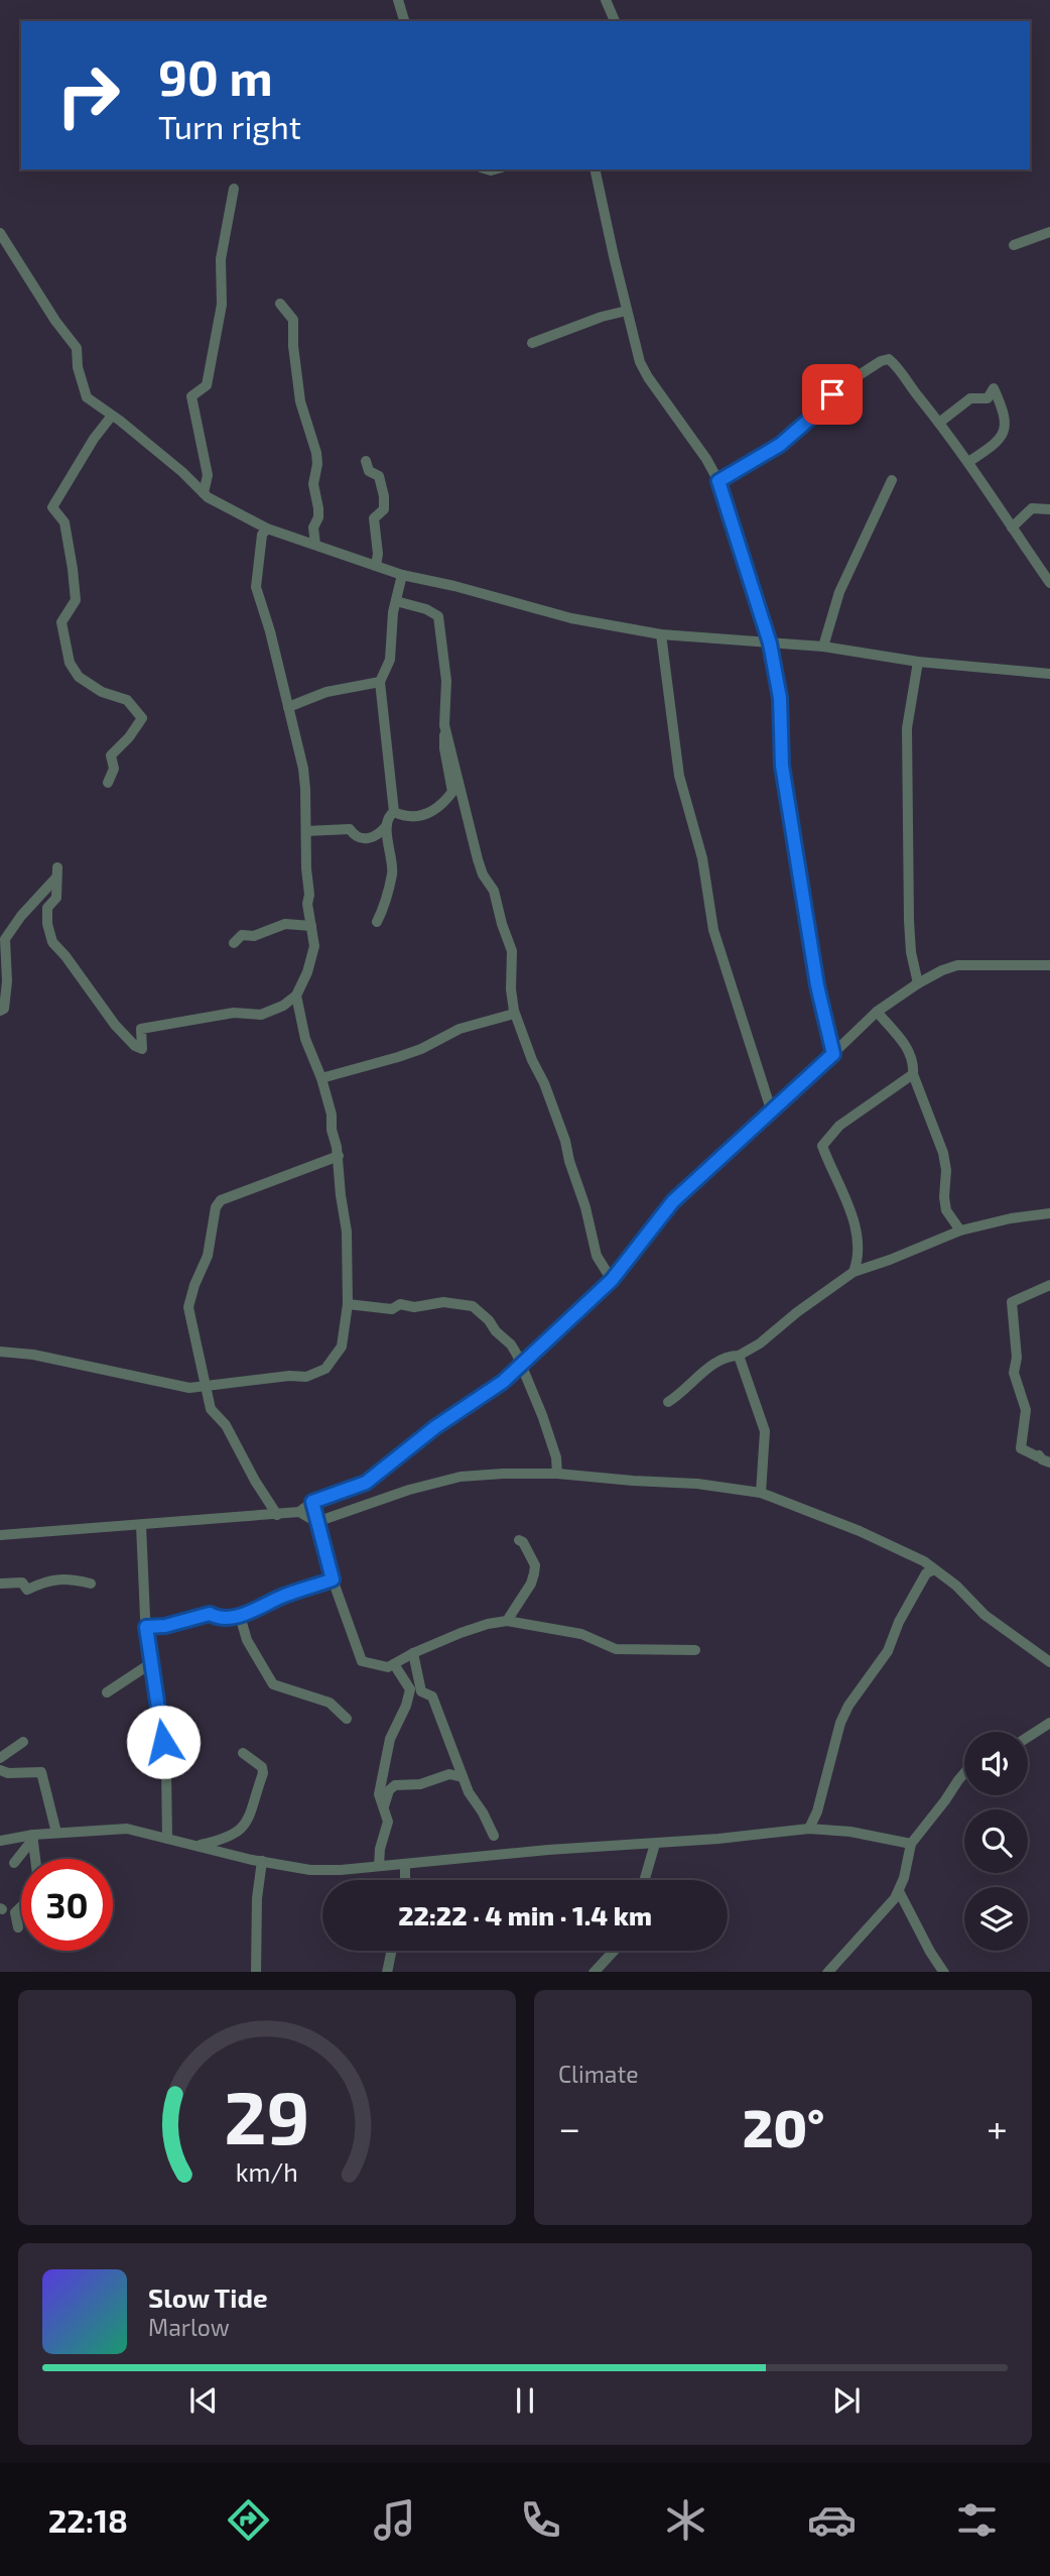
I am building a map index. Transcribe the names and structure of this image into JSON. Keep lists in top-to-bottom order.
{
  "page": {
    "turn": ["90 m", "Turn right"],
    "limit": "30",
    "trip": "22:22 · 4 min · 1.4 km",
    "tile": "Climate",
    "heat": ["−", "20°", "+"],
    "song": ["Slow Tide", "Marlow"],
    "tabs": "22:18",
    "gauge": ["29", "km/h"]
  }
}
